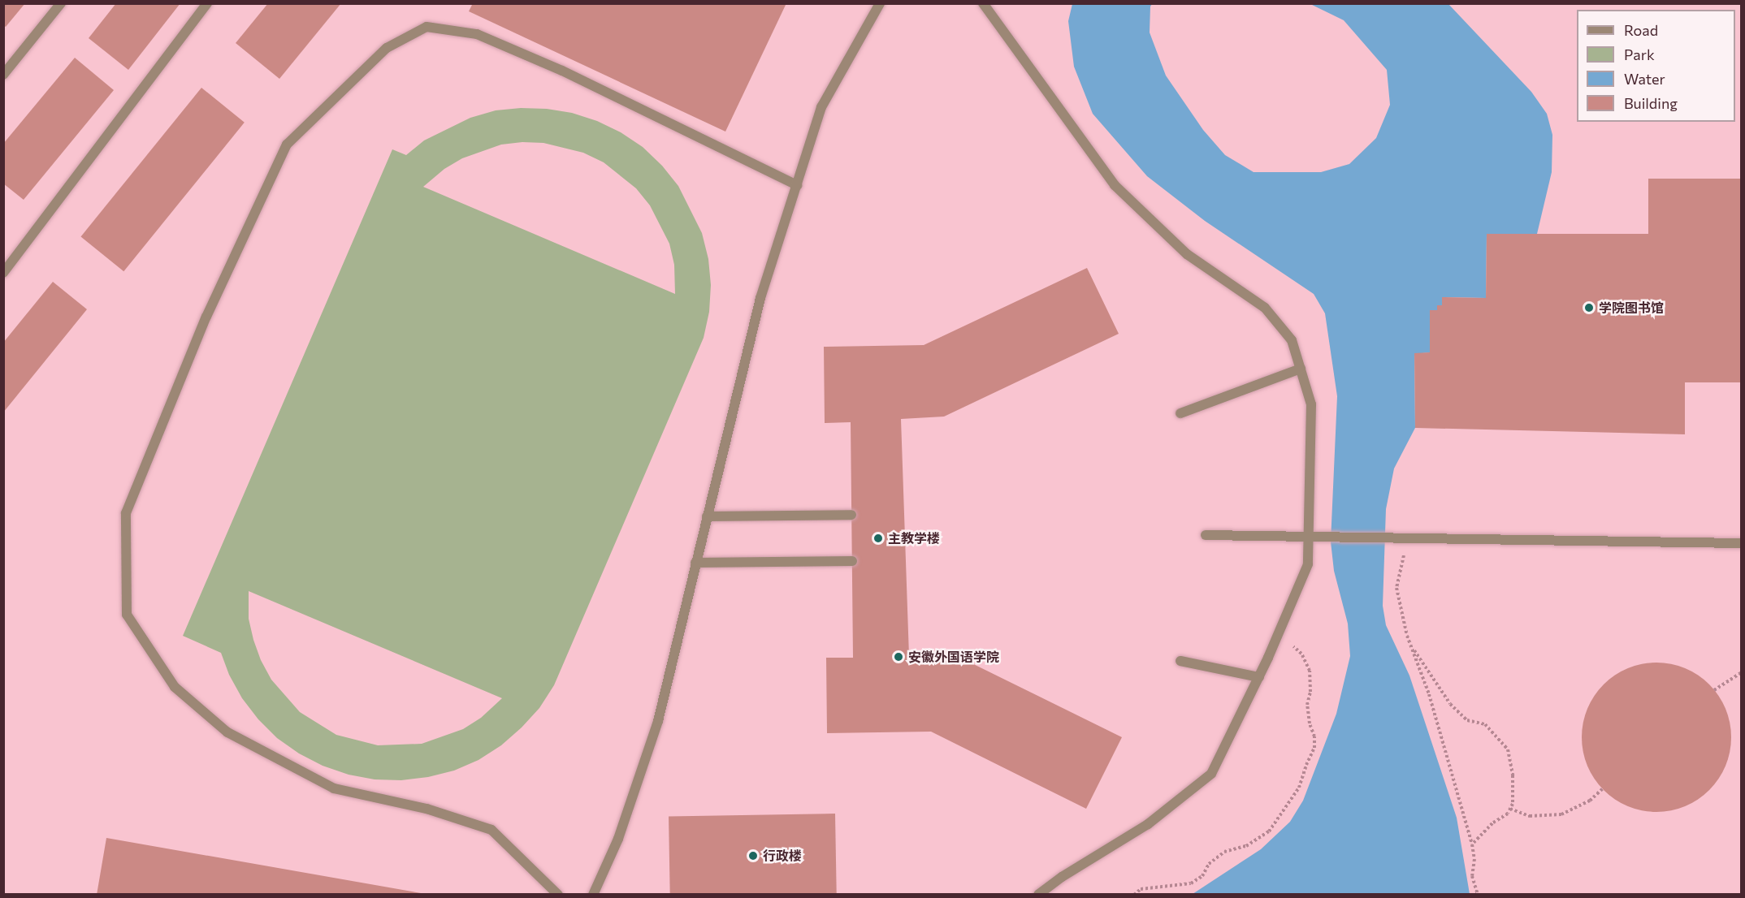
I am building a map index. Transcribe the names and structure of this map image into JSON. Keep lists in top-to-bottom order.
{
  "places": [
    "学院图书馆",
    "主教学楼",
    "安徽外国语学院",
    "行政楼"
  ],
  "legend": [
    "Road",
    "Park",
    "Water",
    "Building"
  ]
}
